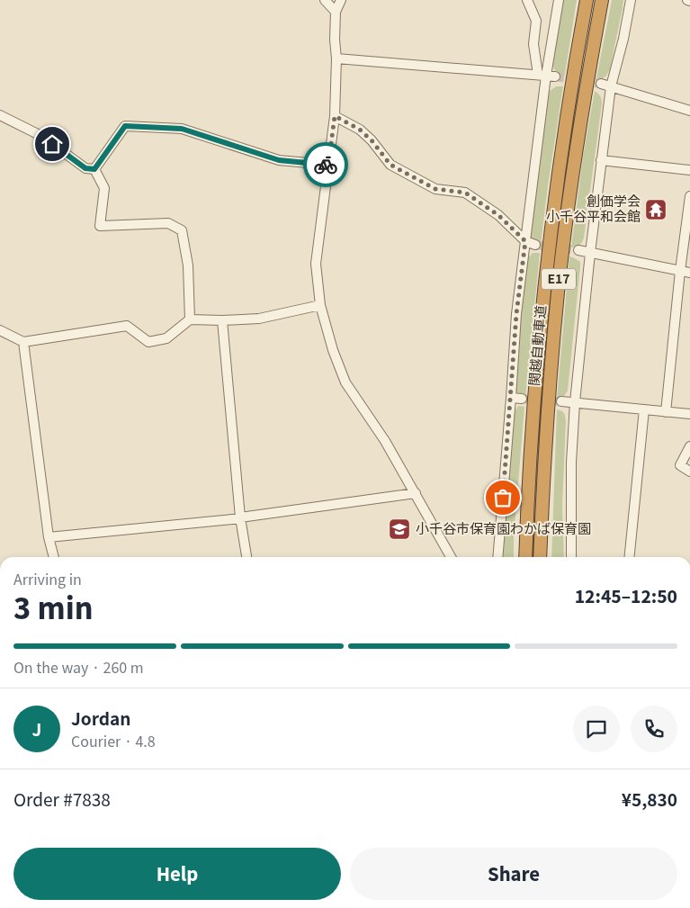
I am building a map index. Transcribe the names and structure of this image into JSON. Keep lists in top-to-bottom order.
{
  "streets": {
    "highway": ["E17", "関越自動車道"]
  },
  "places": {
    "temple": ["創価学会 小千谷平和会館"],
    "school or university": ["小千谷市保育園わかば保育園"]
  },
  "page": {
    "heading": ["3 min", "Arriving in", "12:45–12:50"],
    "panel": [
      "Jordan",
      "Courier · 4.8",
      "Order #7838",
      "¥5,830"
    ],
    "bar": "On the way · 260 m",
    "round": "J",
    "buttons": ["Help", "Share"]
  }
}
